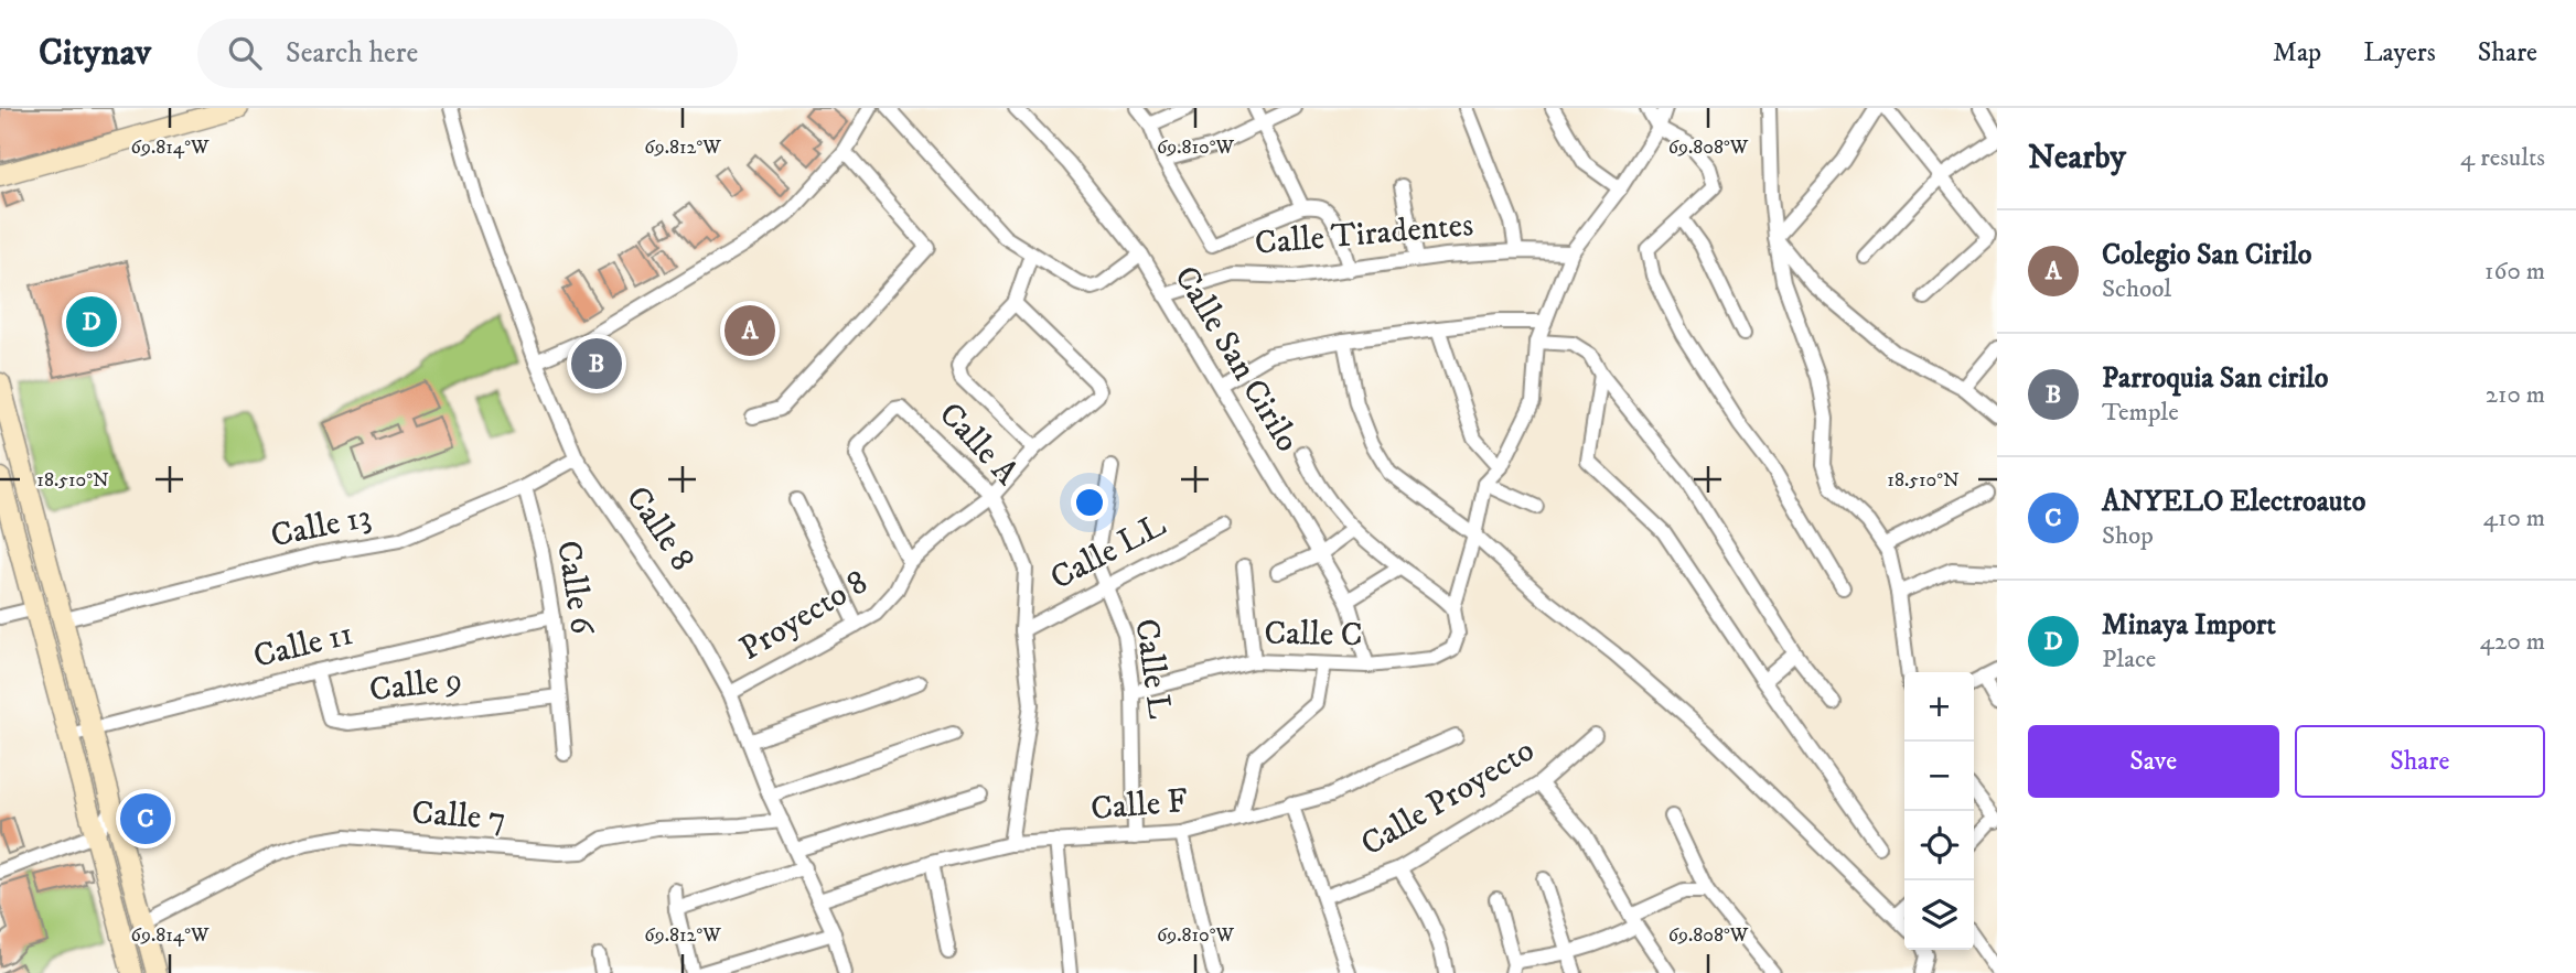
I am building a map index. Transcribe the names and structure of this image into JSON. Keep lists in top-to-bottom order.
{
  "streets": {
    "street": [
      "Calle Tiradentes",
      "Calle San Cirilo",
      "Calle A",
      "Calle 13",
      "Calle 8",
      "Calle LL",
      "Calle 6",
      "Proyecto 8",
      "Calle C",
      "Calle 11",
      "Calle L",
      "Calle 9",
      "Calle Proyecto",
      "Calle F",
      "Calle 7"
    ]
  },
  "crossings": [
    ["Calle Tiradentes", "Calle San Cirilo"],
    ["Calle San Cirilo", "Calle C"],
    ["Calle A", "Calle LL"],
    ["Calle A", "Proyecto 8"],
    ["Calle A", "Calle F"],
    ["Calle 13", "Calle 8"],
    ["Calle 13", "Calle 6"],
    ["Calle 8", "Proyecto 8"],
    ["Calle 8", "Calle F"],
    ["Calle 8", "Calle 7"],
    ["Calle LL", "Calle L"],
    ["Calle 6", "Calle 11"],
    ["Calle 6", "Calle 9"],
    ["Calle C", "Calle L"],
    ["Calle 11", "Calle 9"],
    ["Calle L", "Calle F"]
  ],
  "page": {
    "header": "Citynav",
    "search": "Search here",
    "nav": ["Map", "Layers", "Share"],
    "heading": ["Nearby", "4 results"],
    "list": [
      {
        "mark": "A",
        "name": "Colegio San Cirilo",
        "note": "School",
        "value": "160 m"
      },
      {
        "mark": "B",
        "name": "Parroquia San cirilo",
        "note": "Temple",
        "value": "210 m"
      },
      {
        "mark": "C",
        "name": "ANYELO Electroauto",
        "note": "Shop",
        "value": "410 m"
      },
      {
        "mark": "D",
        "name": "Minaya Import",
        "note": "Place",
        "value": "420 m"
      }
    ],
    "pins": [
      "D",
      "A",
      "B",
      "C"
    ],
    "map_buttons": ["+", "−"],
    "buttons": ["Save", "Share"]
  },
  "coordinates": [
    "69.814°W",
    "69.812°W",
    "69.810°W",
    "69.808°W",
    "18.510°N"
  ]
}
